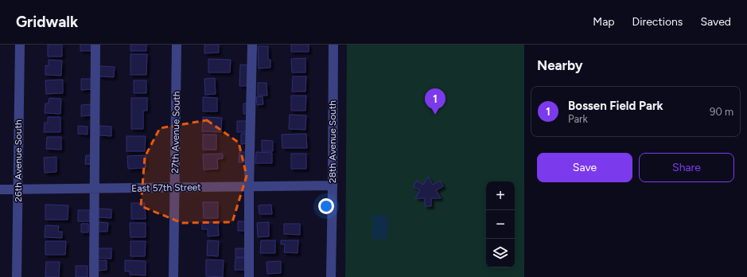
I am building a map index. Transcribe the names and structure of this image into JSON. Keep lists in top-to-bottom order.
{
  "streets": {
    "street": [
      "27th Avenue South",
      "28th Avenue South",
      "26th Avenue South",
      "East 57th Street"
    ]
  },
  "crossings": [
    ["27th Avenue South", "East 57th Street"],
    ["28th Avenue South", "East 57th Street"],
    ["26th Avenue South", "East 57th Street"]
  ],
  "page": {
    "header": "Gridwalk",
    "nav": ["Map", "Directions", "Saved"],
    "heading": "Nearby",
    "list": [
      {
        "mark": "1",
        "name": "Bossen Field Park",
        "note": "Park",
        "value": "90 m"
      }
    ],
    "pins": "1",
    "buttons": ["Save", "Share"],
    "map_buttons": ["+", "−"]
  }
}
